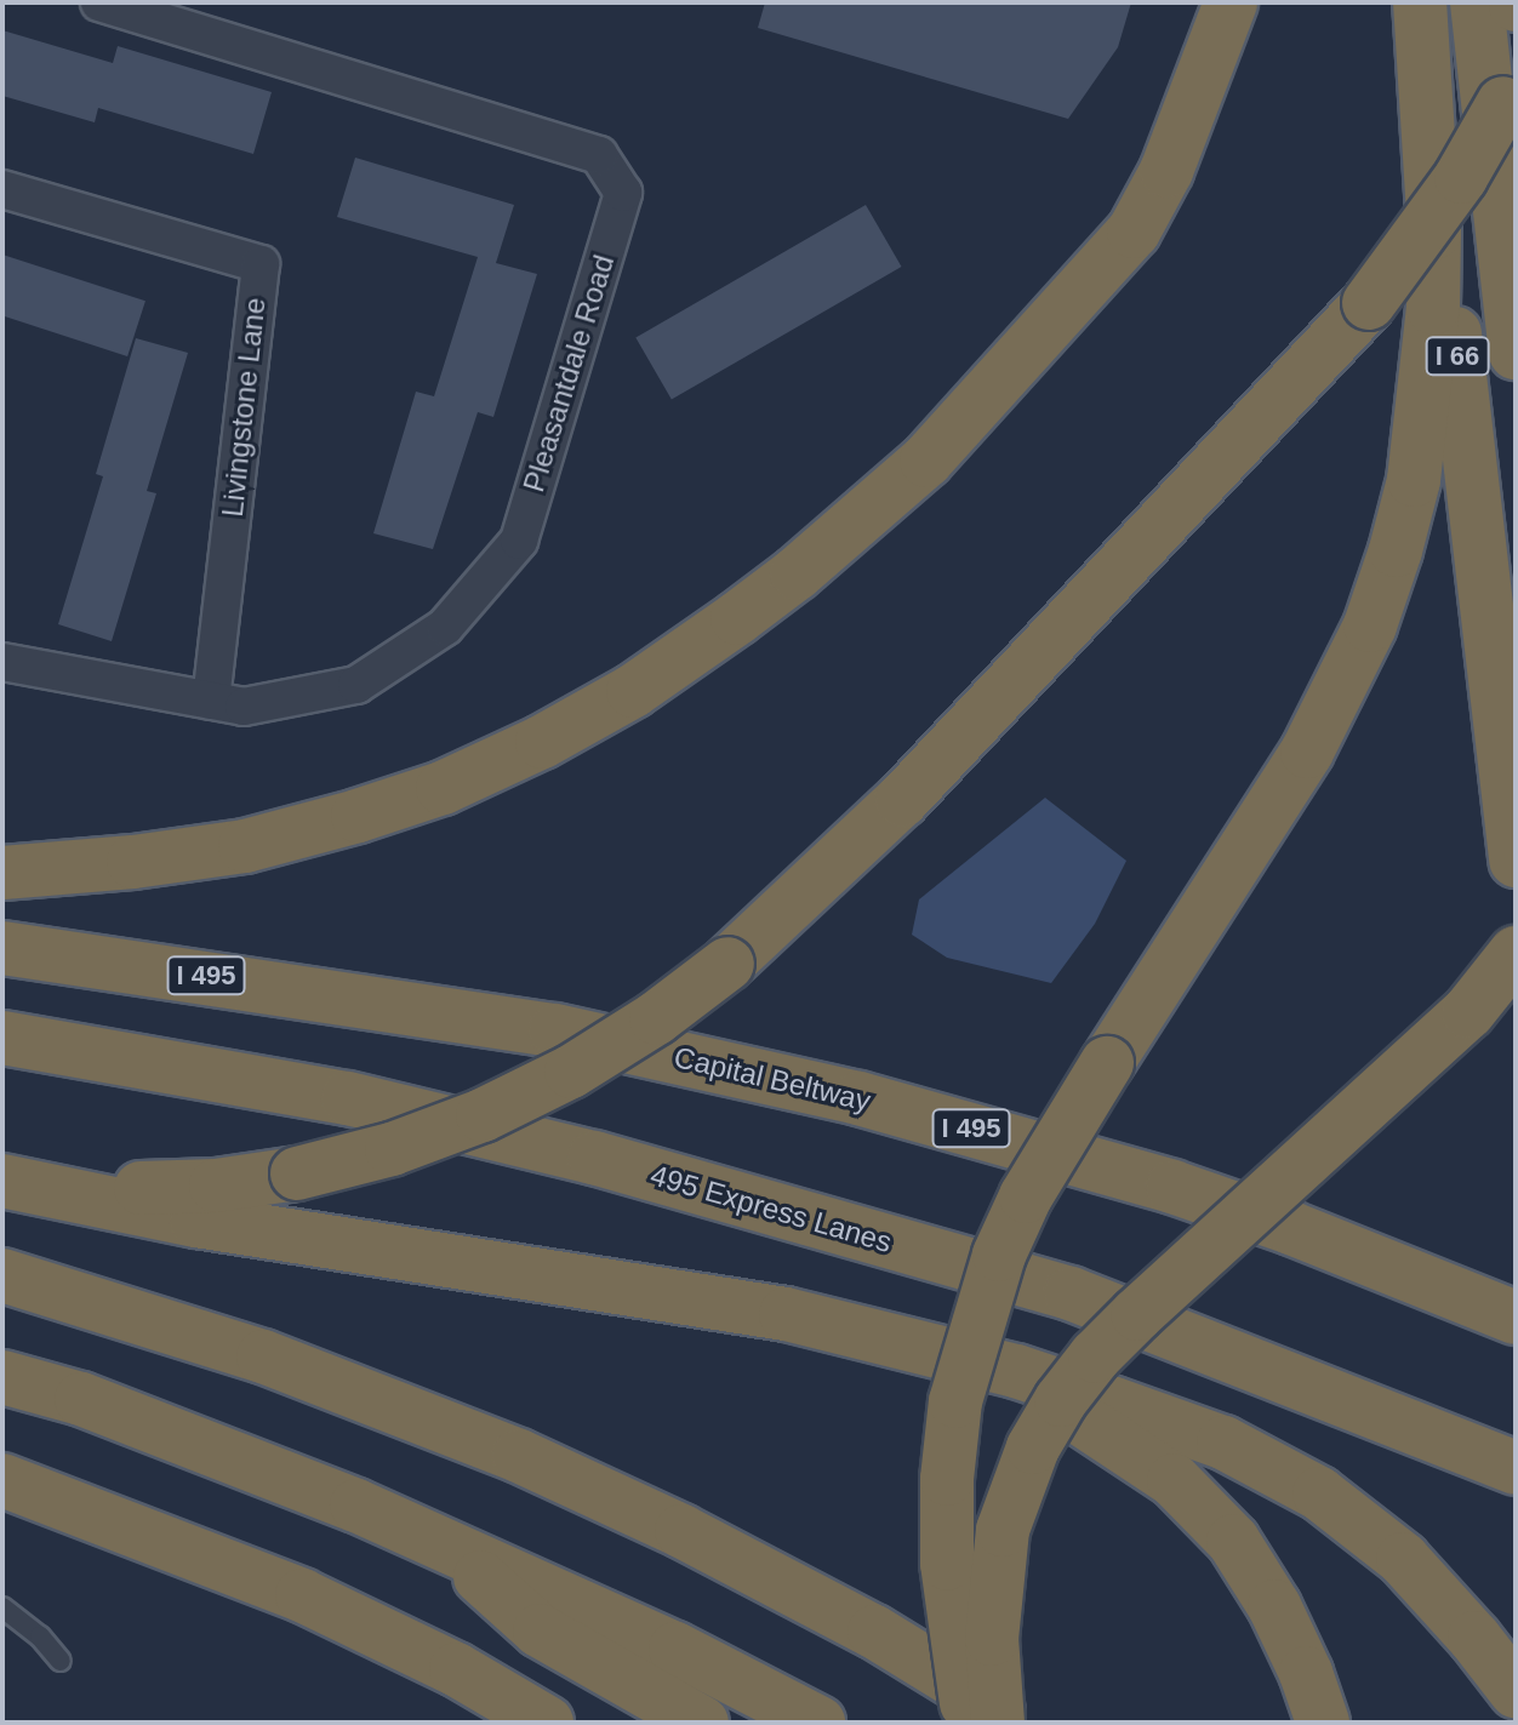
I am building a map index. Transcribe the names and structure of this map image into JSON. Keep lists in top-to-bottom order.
{
  "streets": {
    "highway": [
      "I 66",
      "I 495",
      "Capital Beltway",
      "495 Express Lanes"
    ],
    "street": ["Pleasantdale Road", "Livingstone Lane"]
  },
  "crossings": [
    ["Pleasantdale Road", "Livingstone Lane"]
  ]
}
